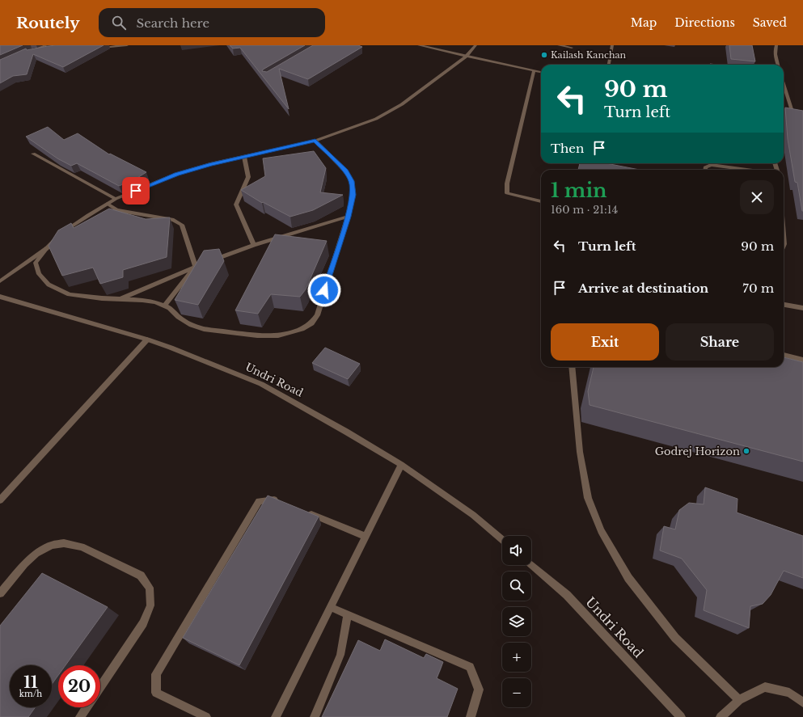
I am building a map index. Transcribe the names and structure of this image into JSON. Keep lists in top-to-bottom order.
{
  "streets": {
    "street": ["Undri Road"]
  },
  "places": ["Kailash Kanchan", "Godrej Horizon"],
  "page": {
    "header": "Routely",
    "search": "Search here",
    "nav": ["Map", "Directions", "Saved"],
    "turn": ["90 m", "Turn left"],
    "then": "Then",
    "heading": ["1 min", "160 m · 21:14"],
    "list": [
      {
        "name": "Turn left",
        "value": "90 m"
      },
      {
        "name": "Arrive at destination",
        "value": "70 m"
      }
    ],
    "buttons": ["Exit", "Share"],
    "map_buttons": ["+", "−"],
    "speed": "11 km/h",
    "limit": "20"
  }
}
